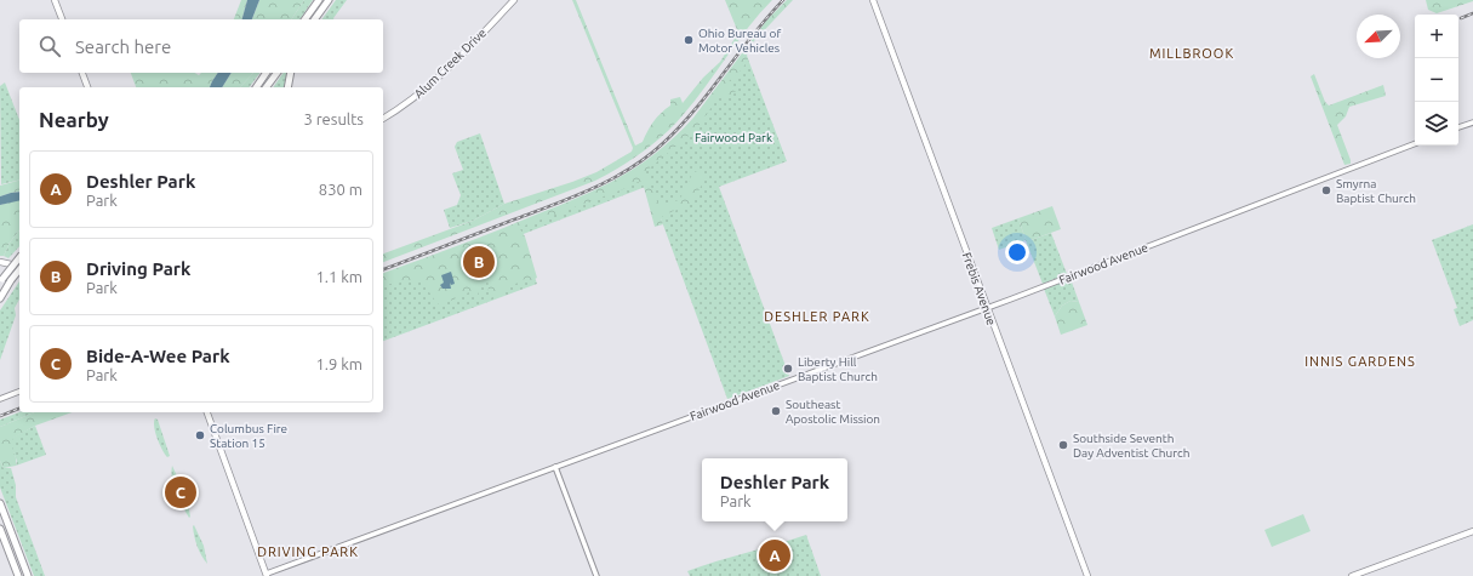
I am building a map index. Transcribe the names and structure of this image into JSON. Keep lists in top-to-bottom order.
{
  "streets": {
    "main road": ["Alum Creek Drive", "Frebis Avenue"],
    "street": ["Fairwood Avenue"]
  },
  "crossings": [
    ["Fairwood Avenue", "Frebis Avenue"]
  ],
  "districts": [
    "MILLBROOK",
    "DESHLER PARK",
    "INNIS GARDENS",
    "DRIVING PARK"
  ],
  "parks": ["Fairwood Park"],
  "places": [
    "Ohio Bureau of Motor Vehicles",
    "Smyrna Baptist Church",
    "Liberty Hill Baptist Church",
    "Southeast Apostolic Mission",
    "Columbus Fire Station 15",
    "Southside Seventh Day Adventist Church"
  ],
  "north": "bottom left",
  "page": {
    "map_buttons": ["+", "−"],
    "search": "Search here",
    "heading": ["Nearby", "3 results"],
    "list": [
      {
        "mark": "A",
        "name": "Deshler Park",
        "note": "Park",
        "value": "830 m"
      },
      {
        "mark": "B",
        "name": "Driving Park",
        "note": "Park",
        "value": "1.1 km"
      },
      {
        "mark": "C",
        "name": "Bide-A-Wee Park",
        "note": "Park",
        "value": "1.9 km"
      }
    ],
    "pins": ["B", "C", "A"],
    "popup": ["Deshler Park", "Park"]
  }
}
